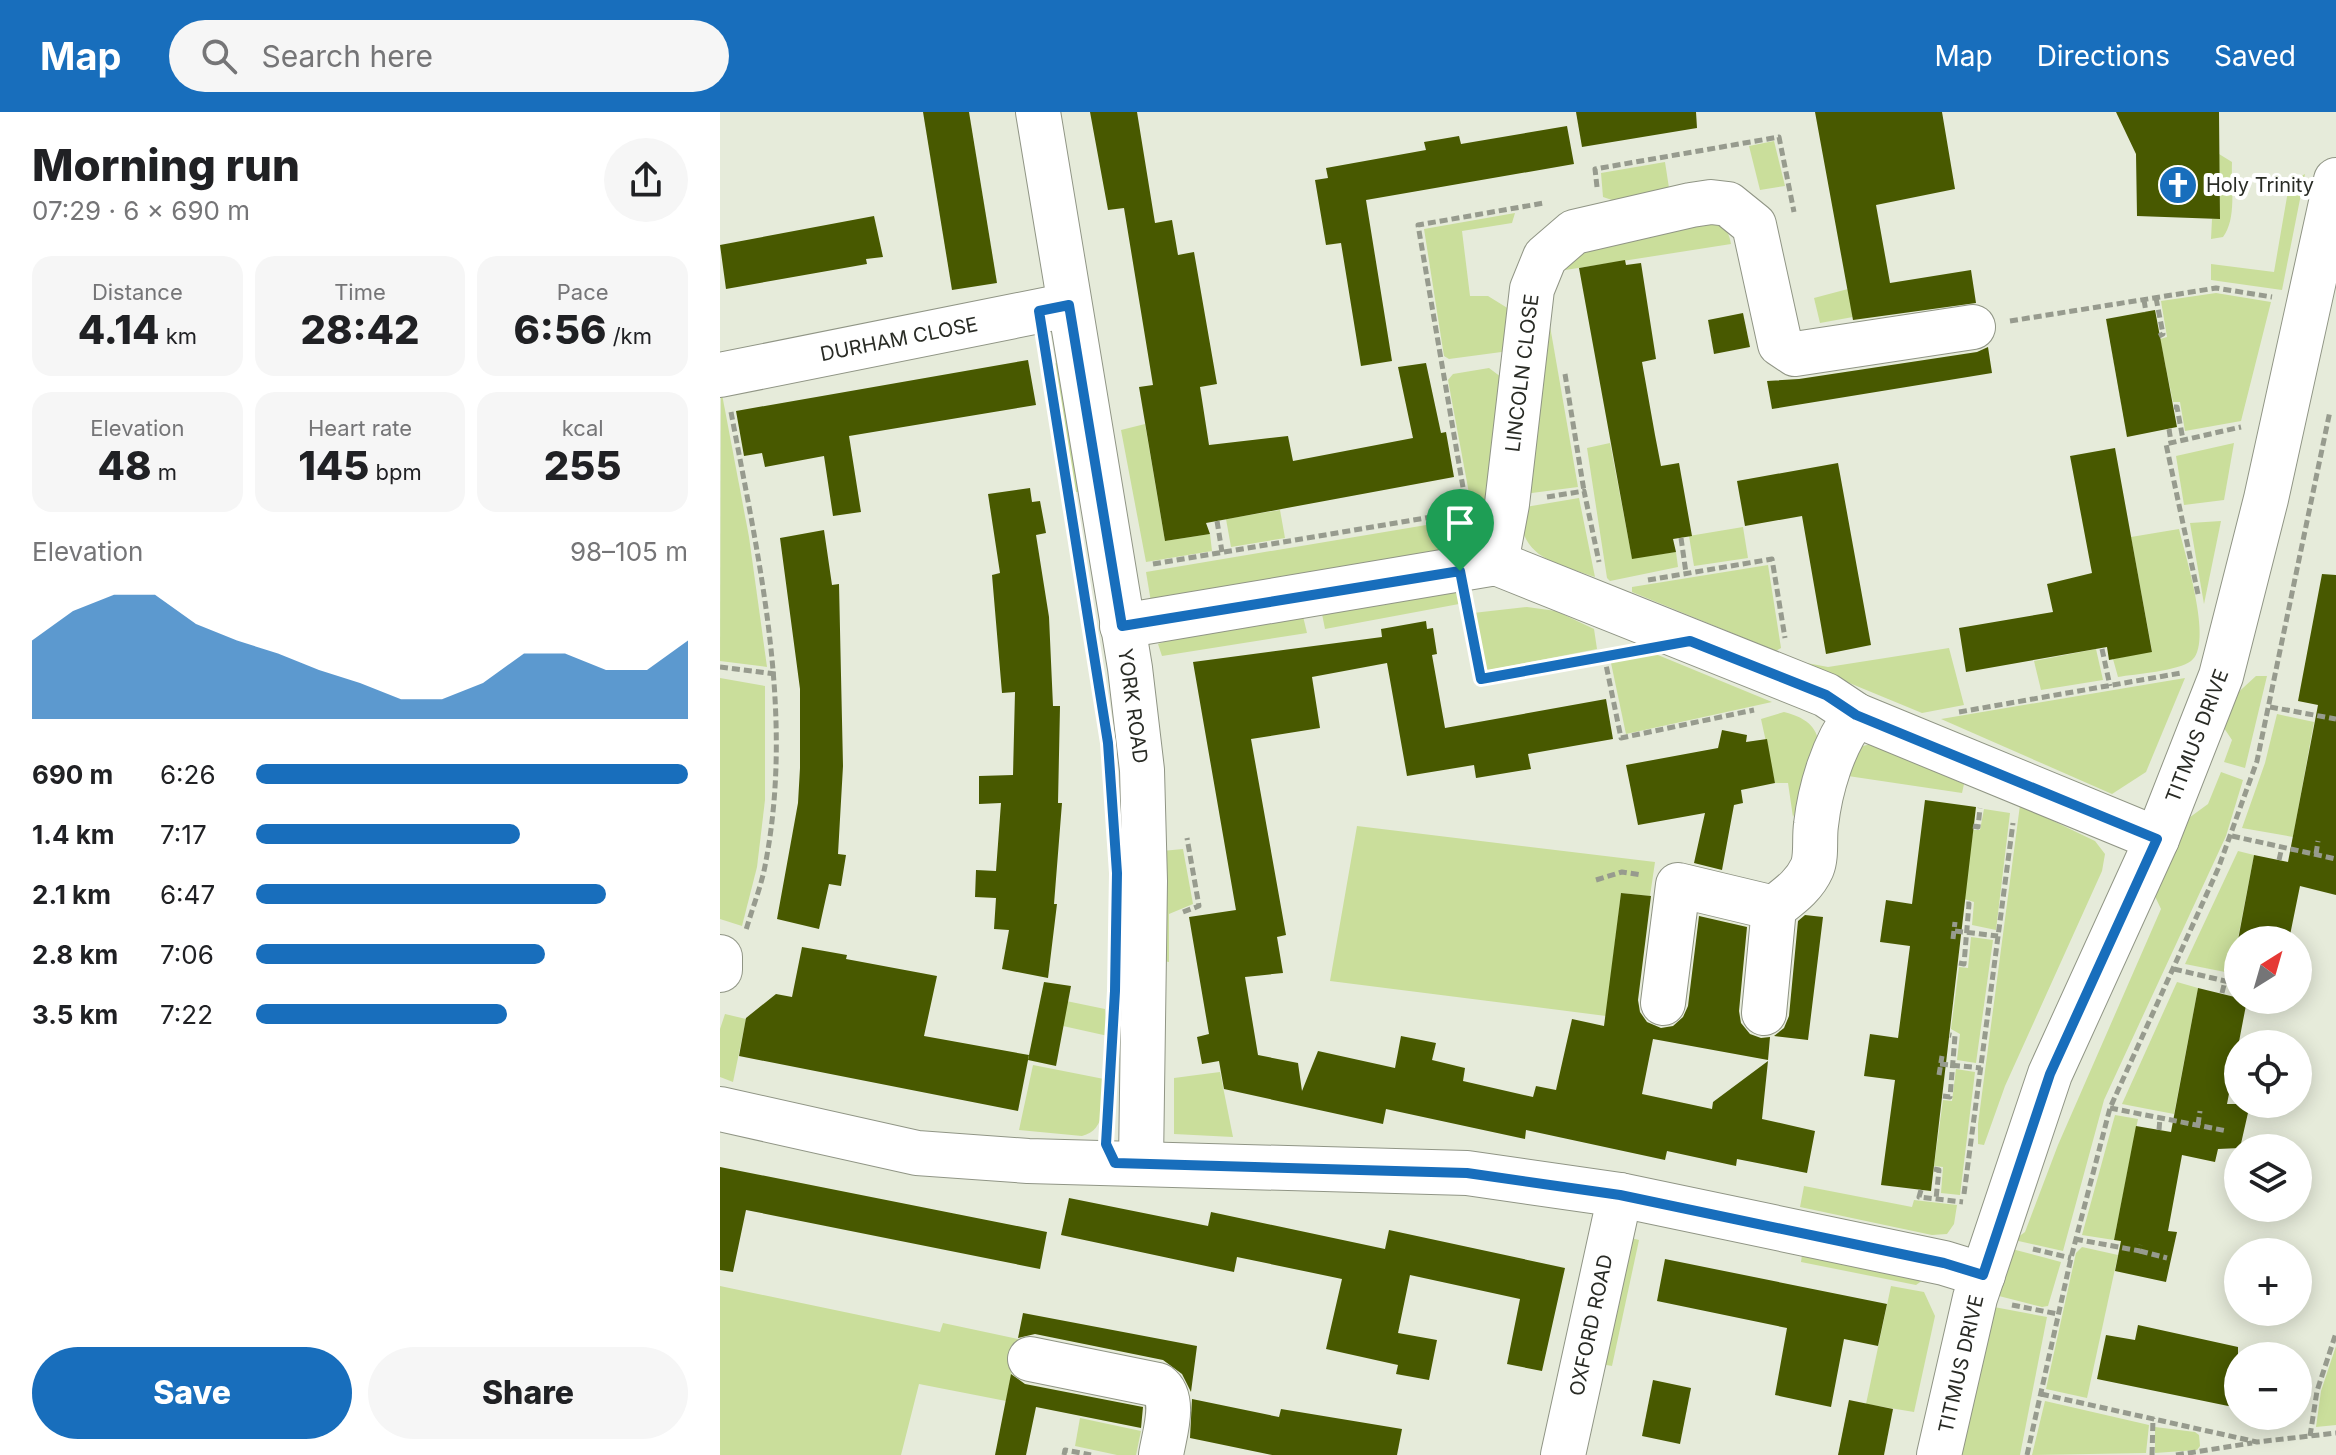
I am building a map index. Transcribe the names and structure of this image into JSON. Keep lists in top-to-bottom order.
{
  "streets": {
    "street": [
      "DURHAM CLOSE",
      "LINCOLN CLOSE",
      "YORK ROAD",
      "TITMUS DRIVE",
      "OXFORD ROAD"
    ]
  },
  "crossings": [
    ["DURHAM CLOSE", "YORK ROAD"]
  ],
  "places": {
    "church": ["Holy Trinity"]
  },
  "north": "top right",
  "page": {
    "header": "Map",
    "search": "Search here",
    "nav": ["Map", "Directions", "Saved"],
    "heading": ["Morning run", "07:29 · 6 × 690 m"],
    "stats": [
      ["Distance", "4.14 km"],
      ["Time", "28:42"],
      ["Pace", "6:56 /km"],
      ["Elevation", "48 m"],
      ["Heart rate", "145 bpm"],
      ["kcal", "255"]
    ],
    "chart": ["Elevation", "98–105 m"],
    "list": [
      {
        "name": "690 m",
        "note": "6:26"
      },
      {
        "name": "1.4 km",
        "note": "7:17"
      },
      {
        "name": "2.1 km",
        "note": "6:47"
      },
      {
        "name": "2.8 km",
        "note": "7:06"
      },
      {
        "name": "3.5 km",
        "note": "7:22"
      }
    ],
    "map_buttons": ["+", "−"],
    "buttons": ["Save", "Share"]
  }
}
